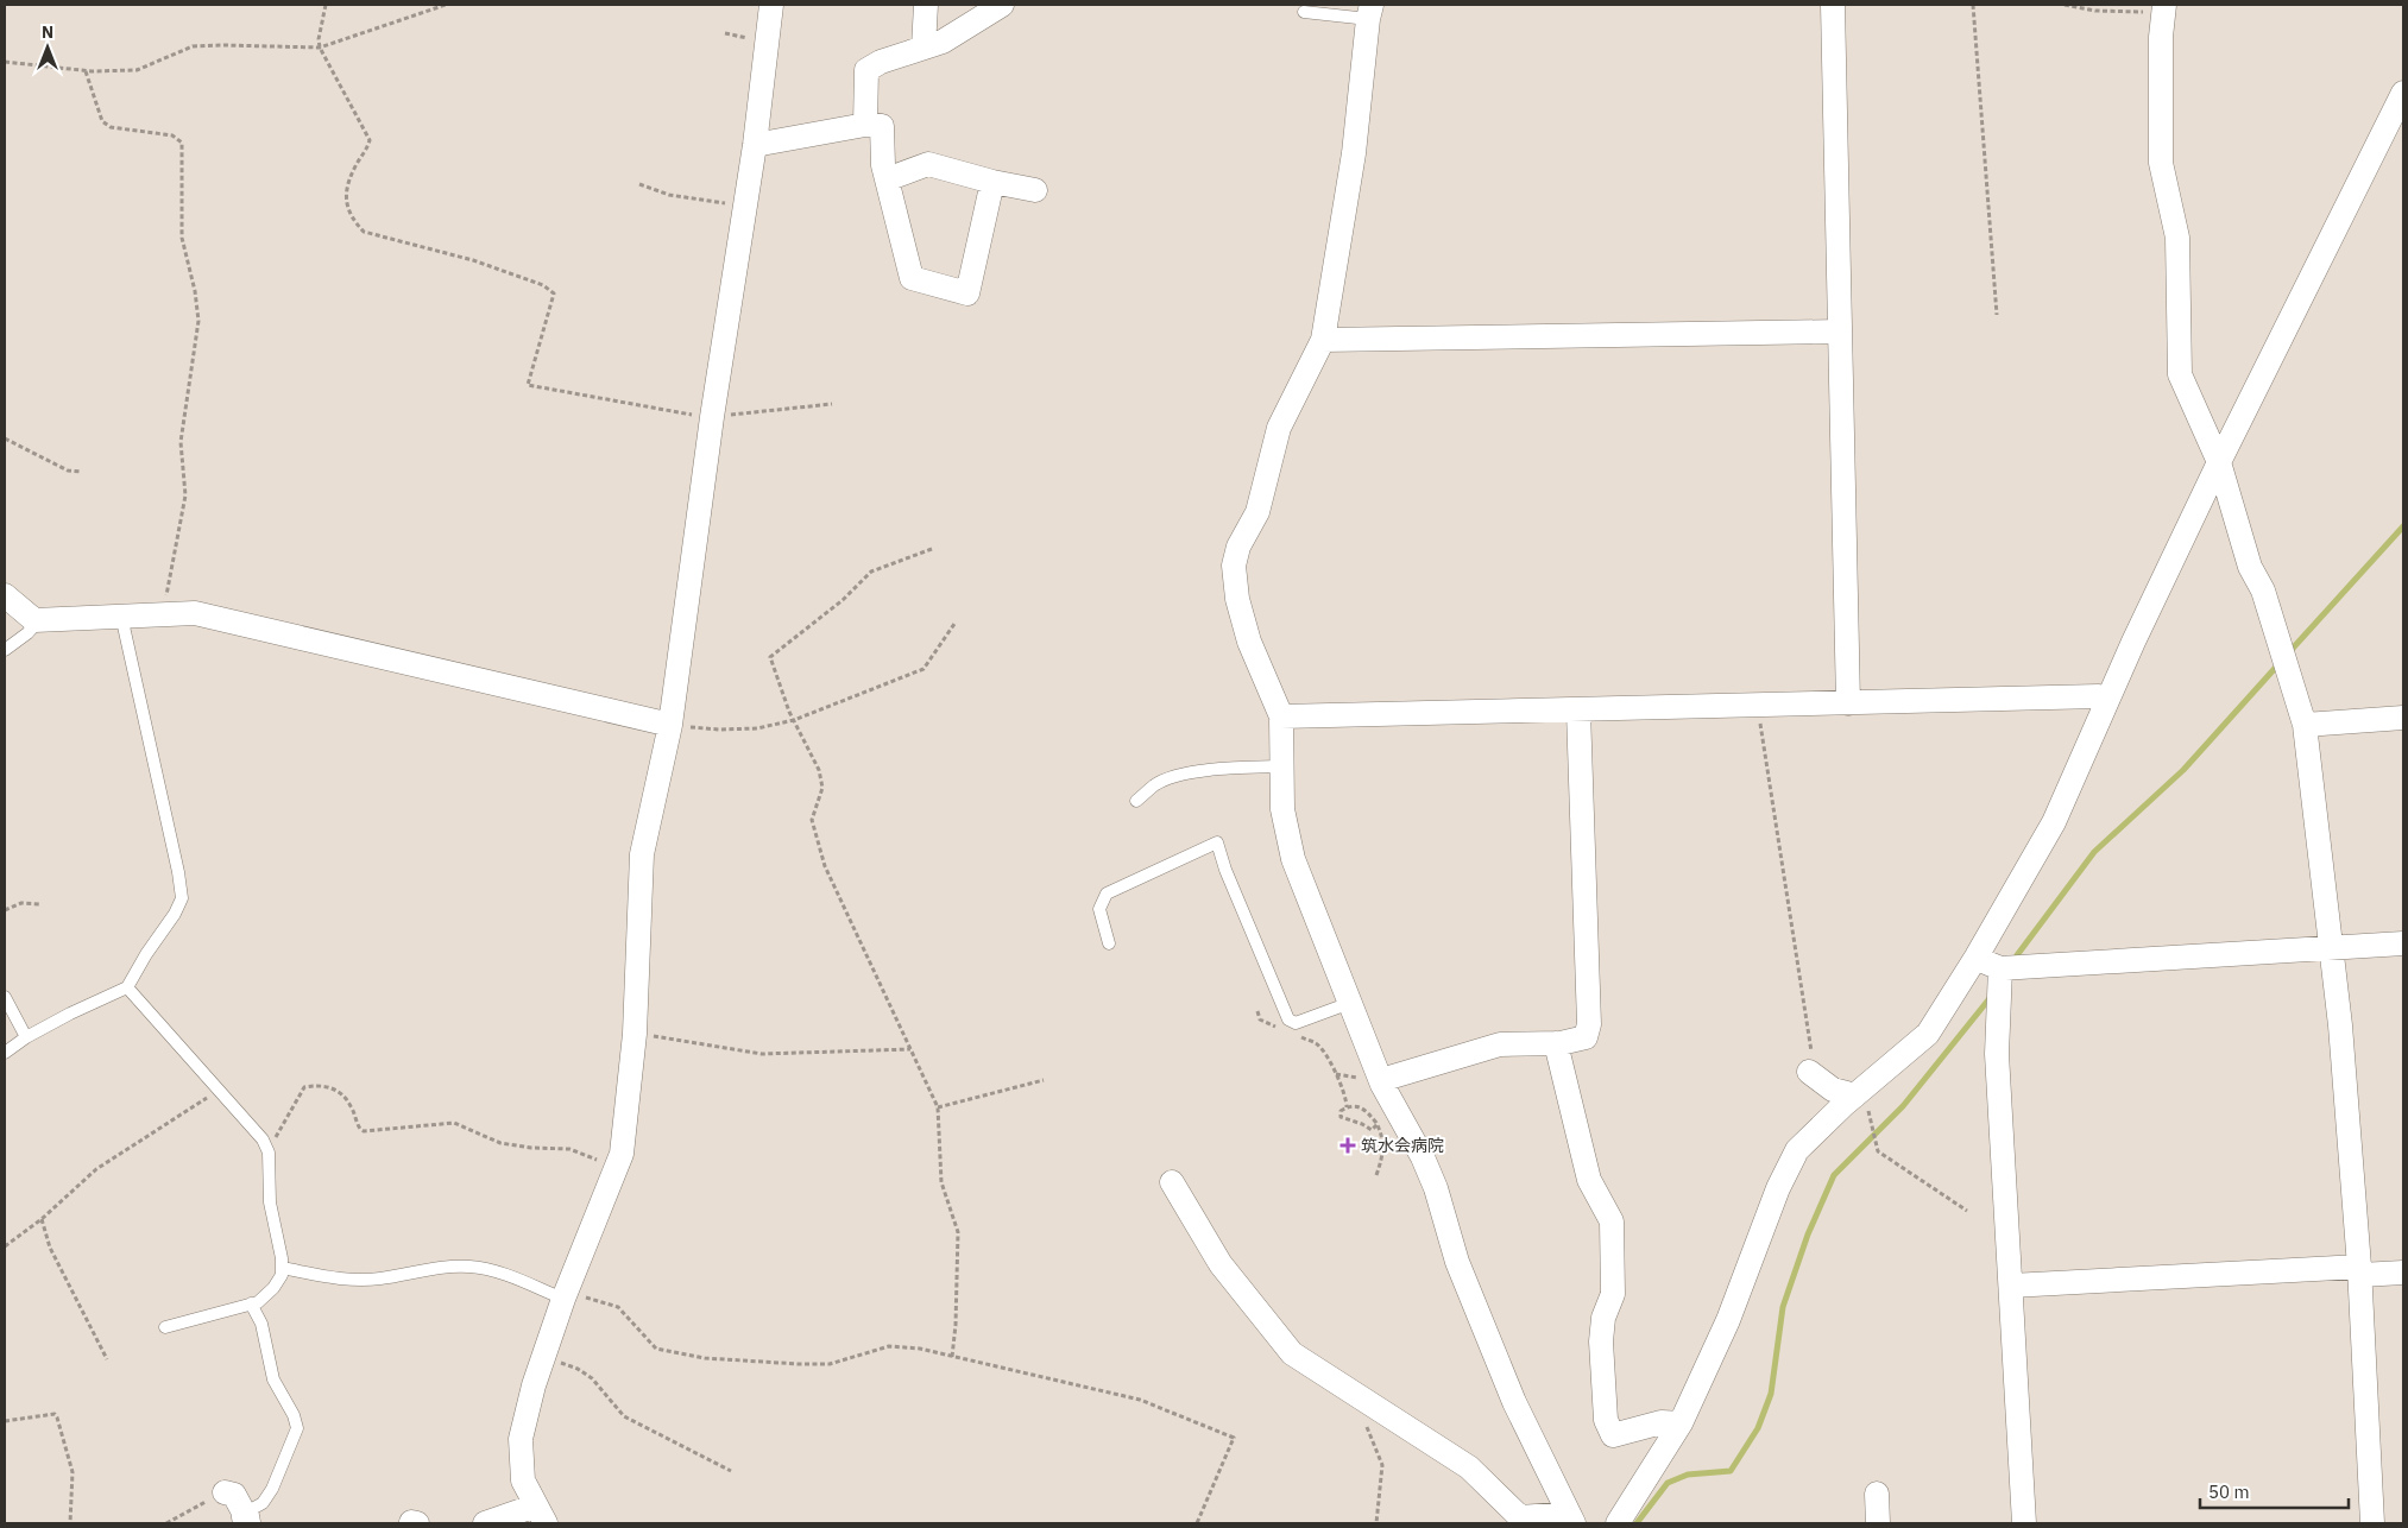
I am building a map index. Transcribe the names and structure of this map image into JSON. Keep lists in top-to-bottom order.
{
  "places": {
    "health": ["筑水会病院"]
  },
  "scale_bar": "50 m",
  "north": "top"
}
